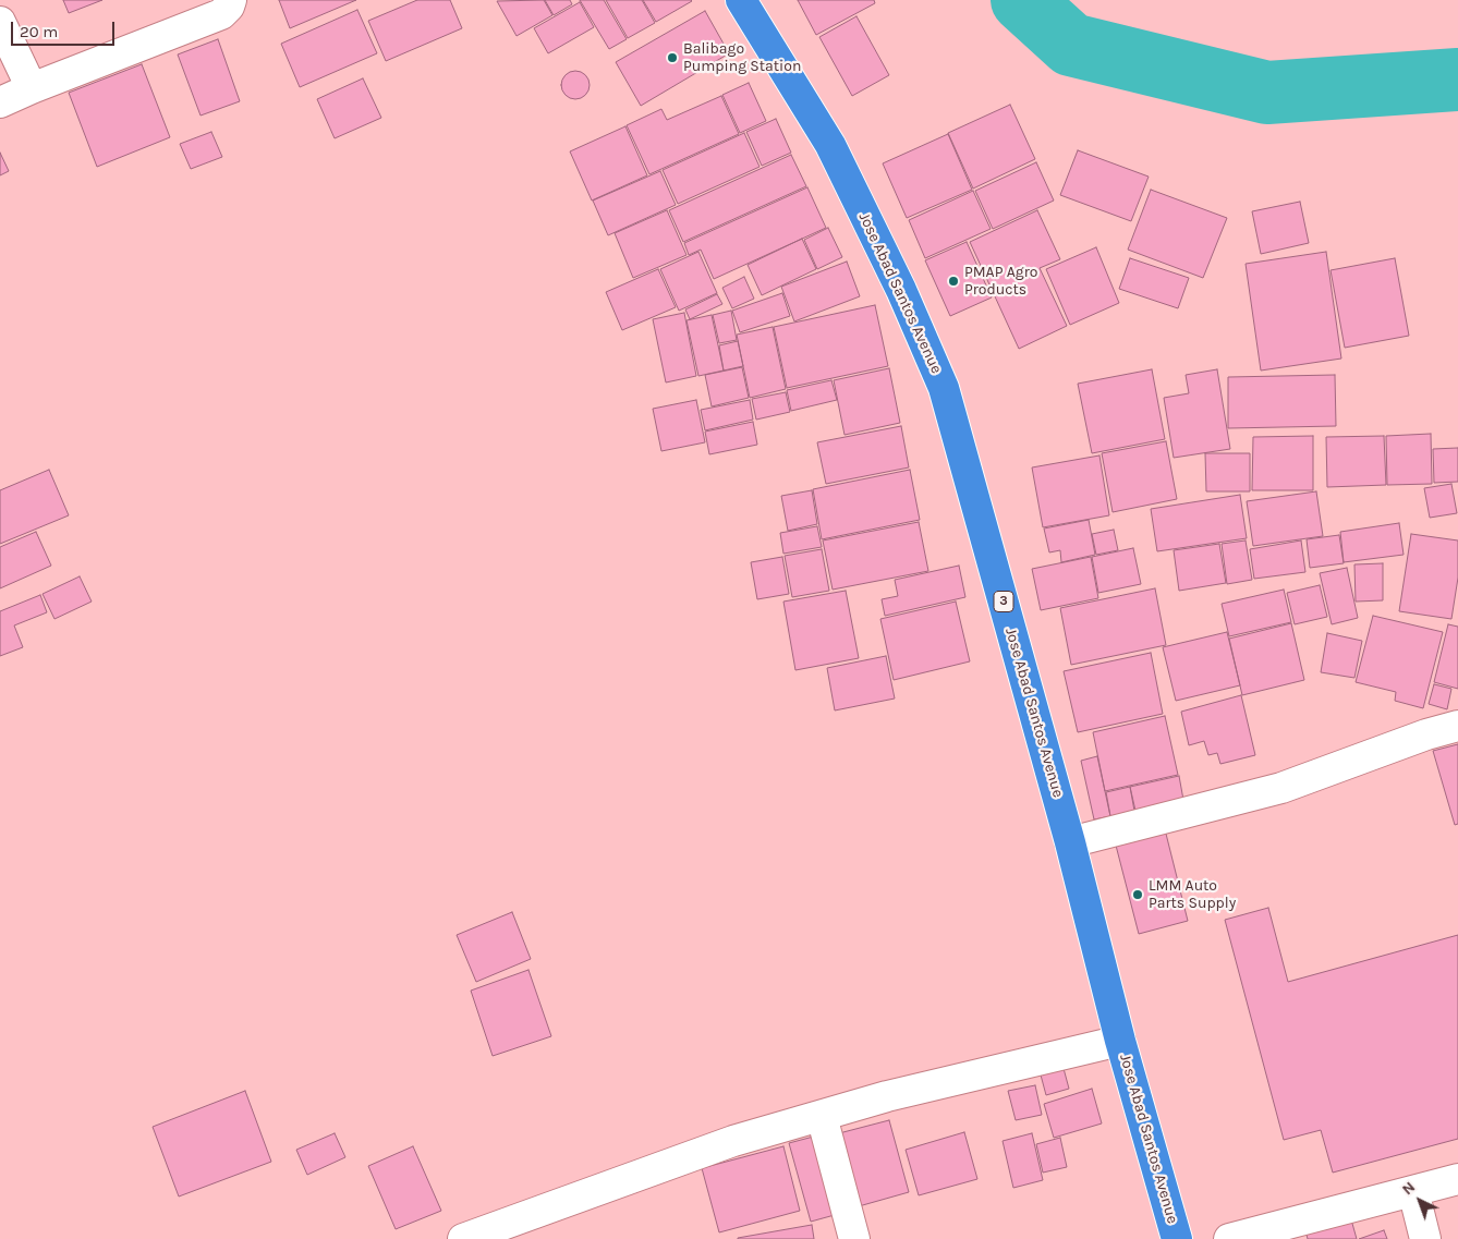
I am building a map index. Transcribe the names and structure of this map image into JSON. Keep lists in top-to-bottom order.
{
  "streets": {
    "highway": ["Jose Abad Santos Avenue", "3"]
  },
  "places": ["Balibago Pumping Station", "PMAP Agro Products", "LMM Auto Parts Supply"],
  "scale_bar": "20 m",
  "north": "top left"
}
